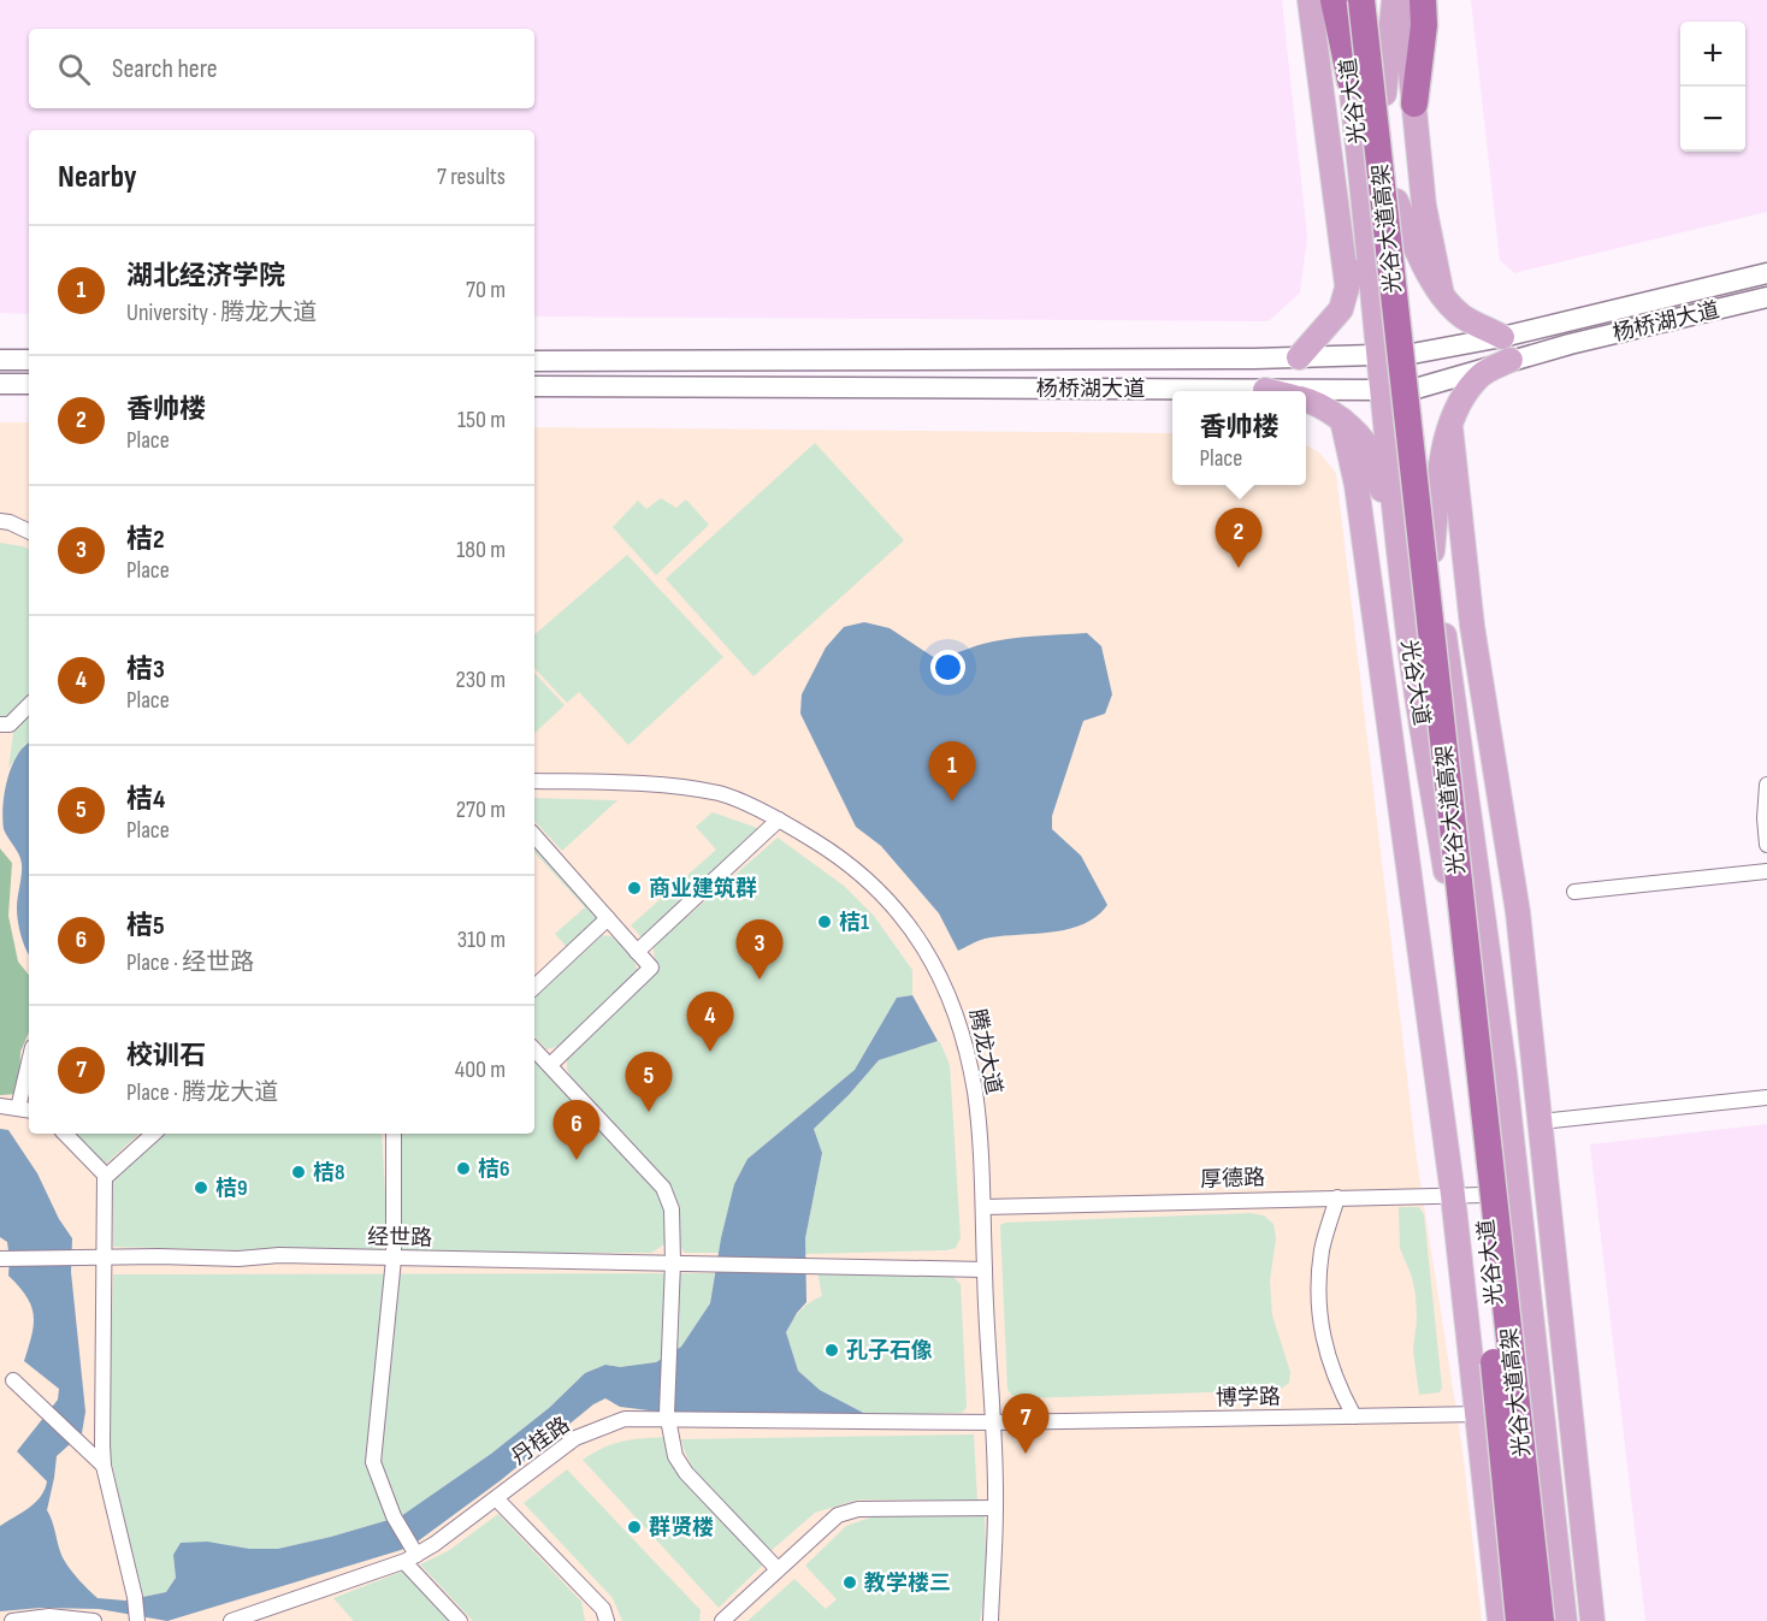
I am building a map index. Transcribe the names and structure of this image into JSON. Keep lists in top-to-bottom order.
{
  "streets": {
    "highway": ["光谷大道高架"],
    "main road": ["光谷大道", "杨桥湖大道"],
    "street": [
      "腾龙大道",
      "厚德路",
      "经世路",
      "博学路",
      "丹桂路"
    ]
  },
  "crossings": [
    ["光谷大道", "杨桥湖大道"],
    ["光谷大道", "厚德路"],
    ["光谷大道", "博学路"],
    ["腾龙大道", "厚德路"],
    ["腾龙大道", "经世路"],
    ["腾龙大道", "博学路"],
    ["腾龙大道", "丹桂路"],
    ["博学路", "丹桂路"]
  ],
  "places": [
    "商业建筑群",
    "桔1",
    "桔6",
    "桔8",
    "桔9",
    "孔子石像",
    "群贤楼",
    "教学楼三"
  ],
  "page": {
    "map_buttons": ["+", "−"],
    "search": "Search here",
    "heading": ["Nearby", "7 results"],
    "list": [
      {
        "mark": "1",
        "name": "湖北经济学院",
        "note": "University · 腾龙大道",
        "value": "70 m"
      },
      {
        "mark": "2",
        "name": "香帅楼",
        "note": "Place",
        "value": "150 m"
      },
      {
        "mark": "3",
        "name": "桔2",
        "note": "Place",
        "value": "180 m"
      },
      {
        "mark": "4",
        "name": "桔3",
        "note": "Place",
        "value": "230 m"
      },
      {
        "mark": "5",
        "name": "桔4",
        "note": "Place",
        "value": "270 m"
      },
      {
        "mark": "6",
        "name": "桔5",
        "note": "Place · 经世路",
        "value": "310 m"
      },
      {
        "mark": "7",
        "name": "校训石",
        "note": "Place · 腾龙大道",
        "value": "400 m"
      }
    ],
    "popup": ["香帅楼", "Place"],
    "pins": [
      "2",
      "1",
      "3",
      "4",
      "5",
      "6",
      "7"
    ]
  }
}
